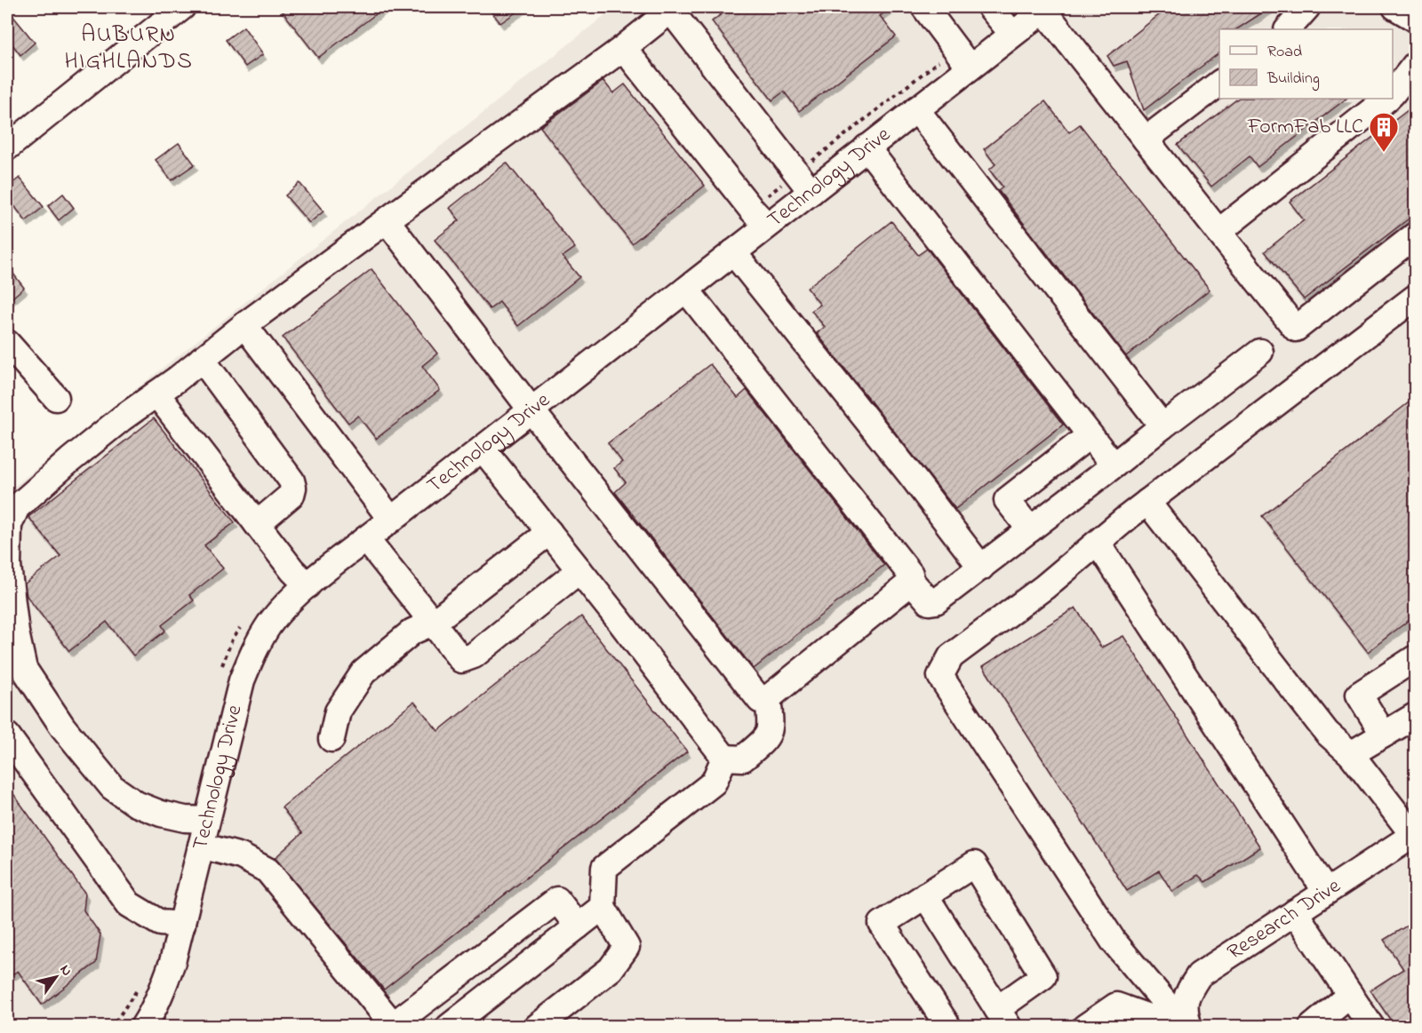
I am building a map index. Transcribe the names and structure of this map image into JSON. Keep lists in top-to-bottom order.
{
  "streets": {
    "street": ["Technology Drive", "Research Drive"]
  },
  "districts": ["AUBURN HIGHLANDS"],
  "places": {
    "building": ["FormFab LLC"]
  },
  "legend": ["Road", "Building"],
  "north": "top right"
}
